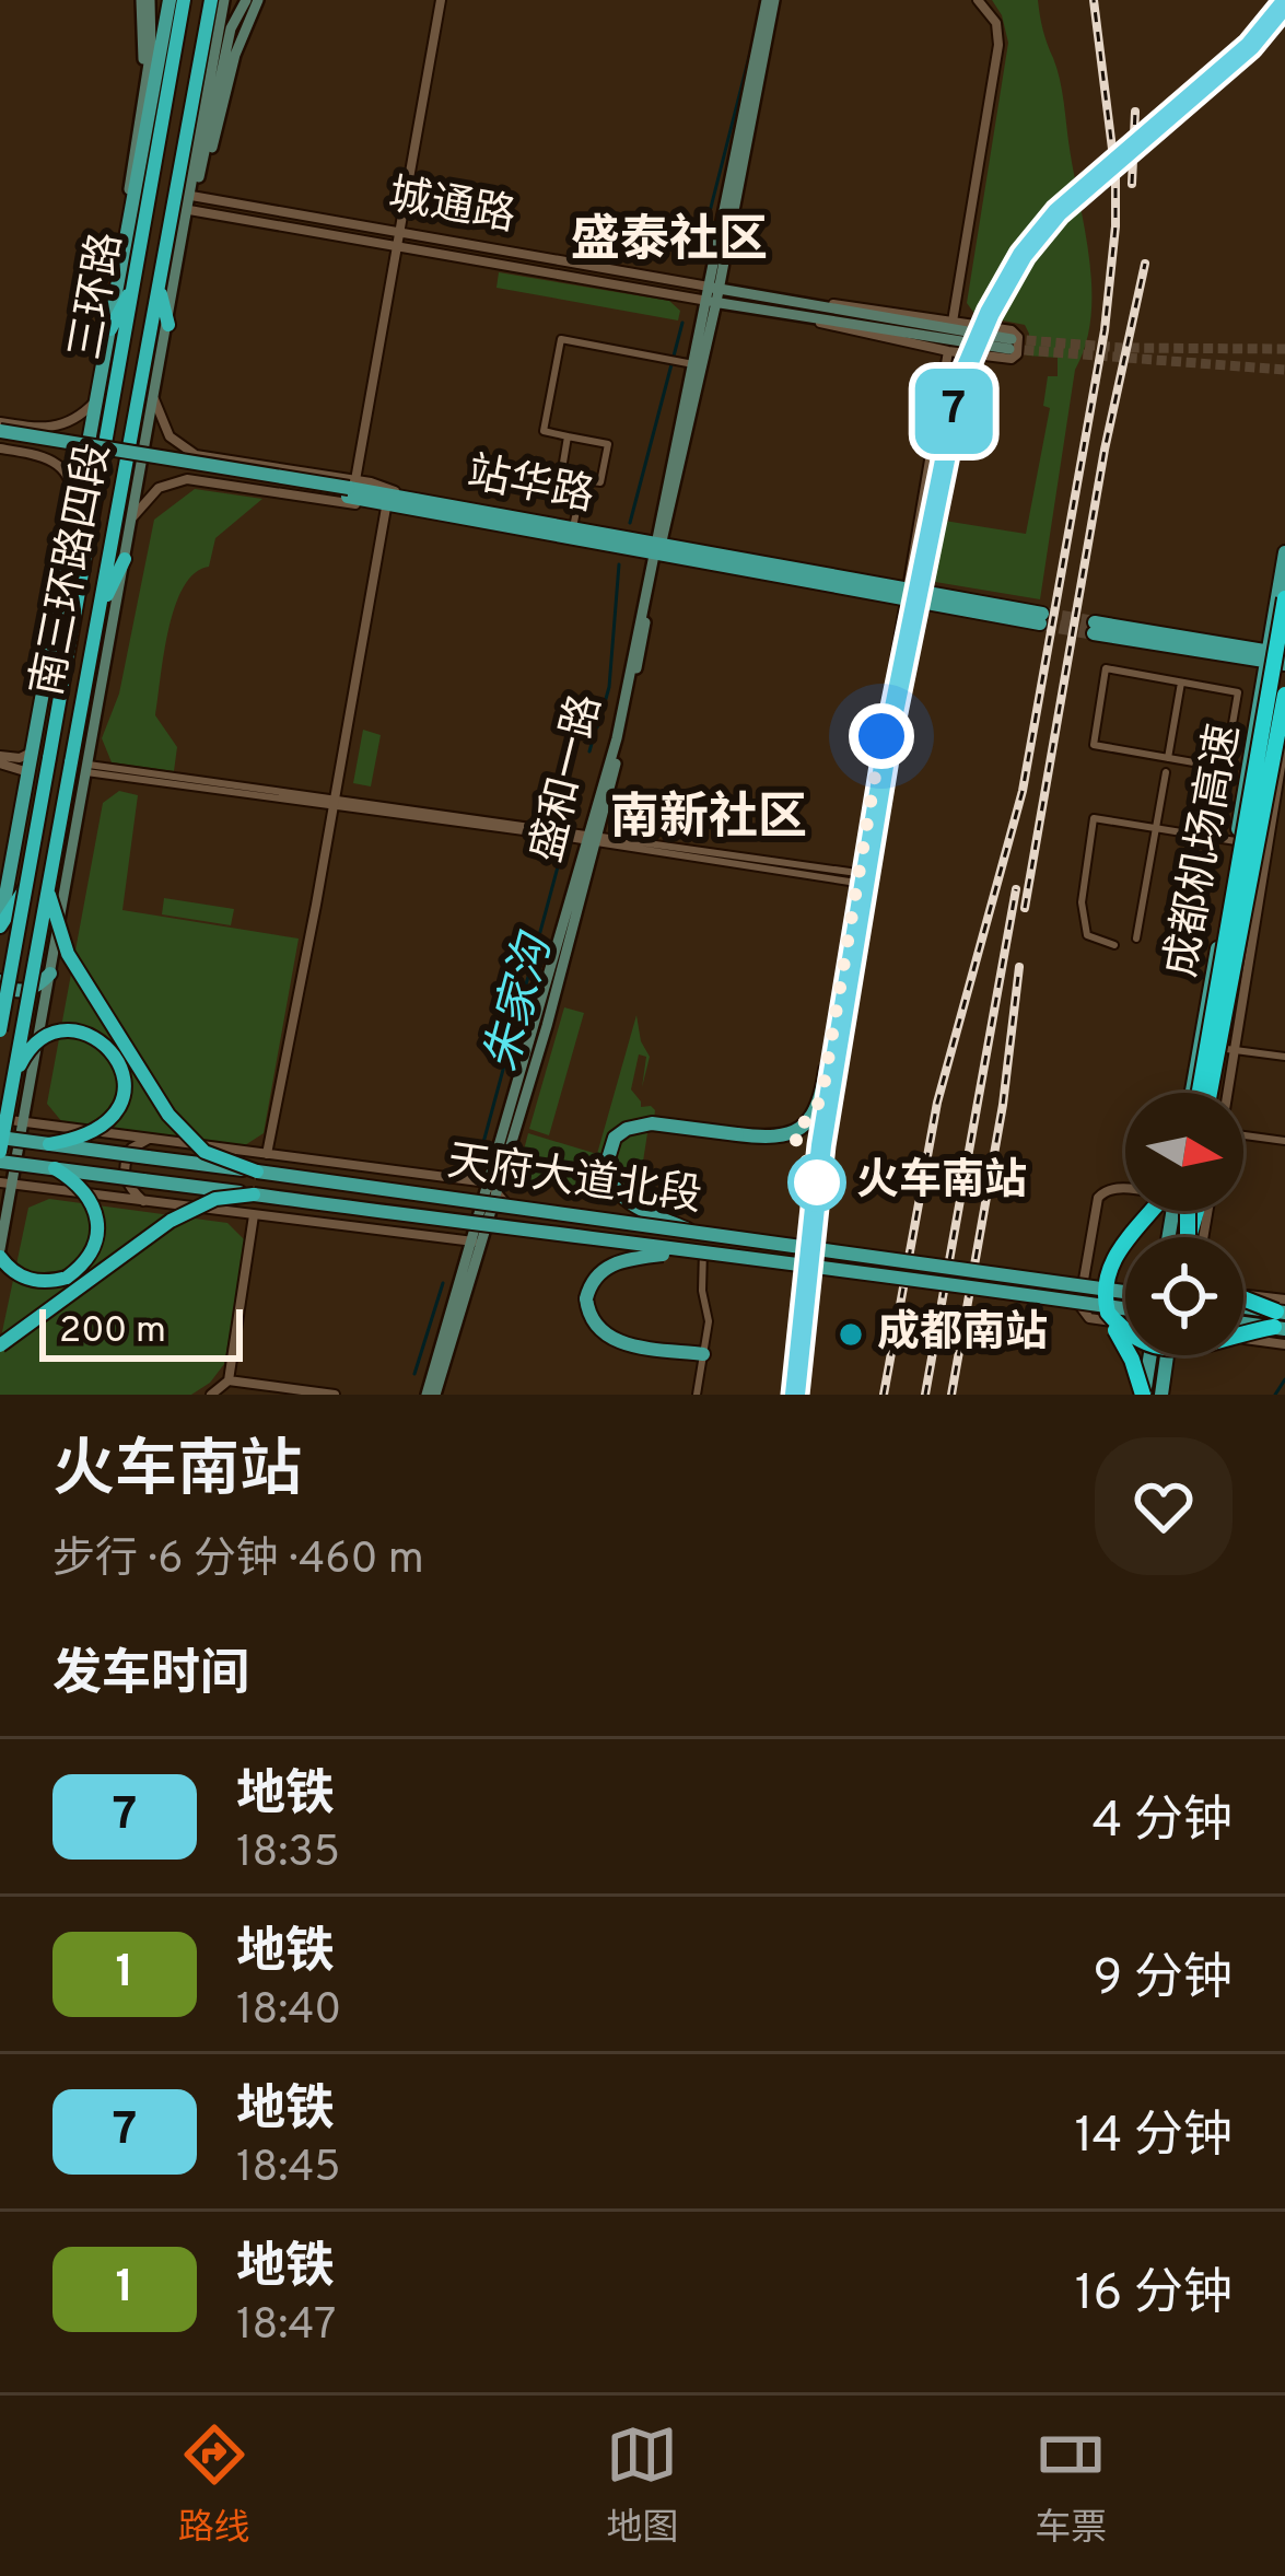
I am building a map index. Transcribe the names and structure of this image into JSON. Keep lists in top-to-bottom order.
{
  "streets": {
    "highway": ["三环路", "南三环路四段", "成都机场高速"],
    "main road": [
      "城通路",
      "站华路",
      "盛和一路",
      "天府大道北段"
    ]
  },
  "crossings": [
    ["三环路", "南三环路四段"],
    ["站华路", "盛和一路"],
    ["南三环路四段", "天府大道北段"]
  ],
  "districts": ["盛泰社区", "南新社区"],
  "water": ["朱家沟"],
  "places": ["火车南站", "成都南站"],
  "lines": ["metro line 7"],
  "scale_bar": "200 m",
  "north": "right",
  "page": {
    "on_map": "7",
    "scale": "200 m",
    "heading": [
      ["火车南站", "步行 · 6 分钟 · 460 m"],
      "发车时间"
    ],
    "list": [
      {
        "mark": "7",
        "name": "地铁",
        "note": "18:35",
        "value": "4 分钟"
      },
      {
        "mark": "1",
        "name": "地铁",
        "note": "18:40",
        "value": "9 分钟"
      },
      {
        "mark": "7",
        "name": "地铁",
        "note": "18:45",
        "value": "14 分钟"
      },
      {
        "mark": "1",
        "name": "地铁",
        "note": "18:47",
        "value": "16 分钟"
      }
    ],
    "tabs": ["路线", "地图", "车票"]
  }
}
